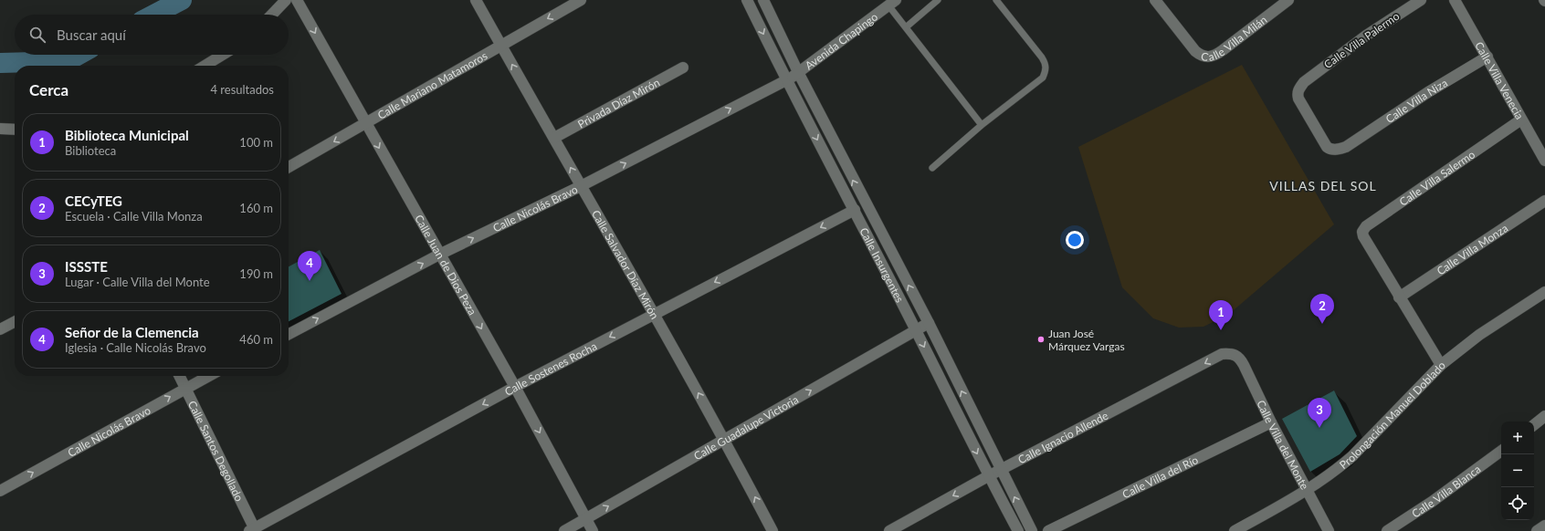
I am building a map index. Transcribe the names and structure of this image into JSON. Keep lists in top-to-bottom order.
{
  "streets": {
    "street": [
      "Calle Villa Milán",
      "Calle Villa Palermo",
      "Avenida Chapingo",
      "Calle Villa Venecia",
      "Calle Mariano Matamoros",
      "Calle Villa Niza",
      "Privada Díaz Mirón",
      "Calle Villa Salermo",
      "Calle Nicolás Bravo",
      "Calle Villa Monza",
      "Calle Salvador Díaz Mirón",
      "Calle Juan de Dios Peza",
      "Calle Insurgentes",
      "Calle Sostenes Rocha",
      "Prolongación Manuel Doblado",
      "Calle Guadalupe Victoria",
      "Calle Ignacio Allende",
      "Calle Villa del Monte",
      "Calle Santos Degollado",
      "Calle Villa del Río",
      "Calle Villa Blanca"
    ]
  },
  "crossings": [
    ["Calle Villa Palermo", "Calle Villa Niza"],
    ["Avenida Chapingo", "Calle Nicolás Bravo"],
    ["Avenida Chapingo", "Calle Insurgentes"],
    ["Calle Villa Venecia", "Calle Villa Niza"],
    ["Calle Villa Venecia", "Calle Villa Salermo"],
    ["Calle Mariano Matamoros", "Calle Salvador Díaz Mirón"],
    ["Calle Mariano Matamoros", "Calle Juan de Dios Peza"],
    ["Privada Díaz Mirón", "Calle Salvador Díaz Mirón"],
    ["Calle Villa Salermo", "Calle Villa Monza"],
    ["Calle Nicolás Bravo", "Calle Salvador Díaz Mirón"],
    ["Calle Nicolás Bravo", "Calle Juan de Dios Peza"],
    ["Calle Nicolás Bravo", "Calle Insurgentes"],
    ["Calle Nicolás Bravo", "Calle Santos Degollado"],
    ["Calle Salvador Díaz Mirón", "Calle Sostenes Rocha"],
    ["Calle Salvador Díaz Mirón", "Calle Guadalupe Victoria"],
    ["Calle Juan de Dios Peza", "Calle Sostenes Rocha"],
    ["Calle Juan de Dios Peza", "Calle Guadalupe Victoria"],
    ["Calle Insurgentes", "Calle Sostenes Rocha"],
    ["Calle Insurgentes", "Calle Guadalupe Victoria"],
    ["Calle Insurgentes", "Calle Ignacio Allende"],
    ["Calle Sostenes Rocha", "Calle Santos Degollado"],
    ["Prolongación Manuel Doblado", "Calle Villa del Monte"],
    ["Calle Ignacio Allende", "Calle Villa del Monte"],
    ["Calle Villa del Monte", "Calle Villa del Río"]
  ],
  "one_way": [
    "Calle Mariano Matamoros",
    "Calle Nicolás Bravo",
    "Calle Salvador Díaz Mirón",
    "Calle Juan de Dios Peza",
    "Calle Sostenes Rocha",
    "Calle Guadalupe Victoria",
    "Calle Ignacio Allende"
  ],
  "districts": ["VILLAS DEL SOL"],
  "places": ["Juan José Márquez Vargas"],
  "page": {
    "search": "Buscar aquí",
    "heading": ["Cerca", "4 resultados"],
    "list": [
      {
        "mark": "1",
        "name": "Biblioteca Municipal",
        "note": "Biblioteca",
        "value": "100 m"
      },
      {
        "mark": "2",
        "name": "CECyTEG",
        "note": "Escuela · Calle Villa Monza",
        "value": "160 m"
      },
      {
        "mark": "3",
        "name": "ISSSTE",
        "note": "Lugar · Calle Villa del Monte",
        "value": "190 m"
      },
      {
        "mark": "4",
        "name": "Señor de la Clemencia",
        "note": "Iglesia · Calle Nicolás Bravo",
        "value": "460 m"
      }
    ],
    "pins": [
      "4",
      "2",
      "1",
      "3"
    ],
    "map_buttons": ["+", "−"]
  }
}
